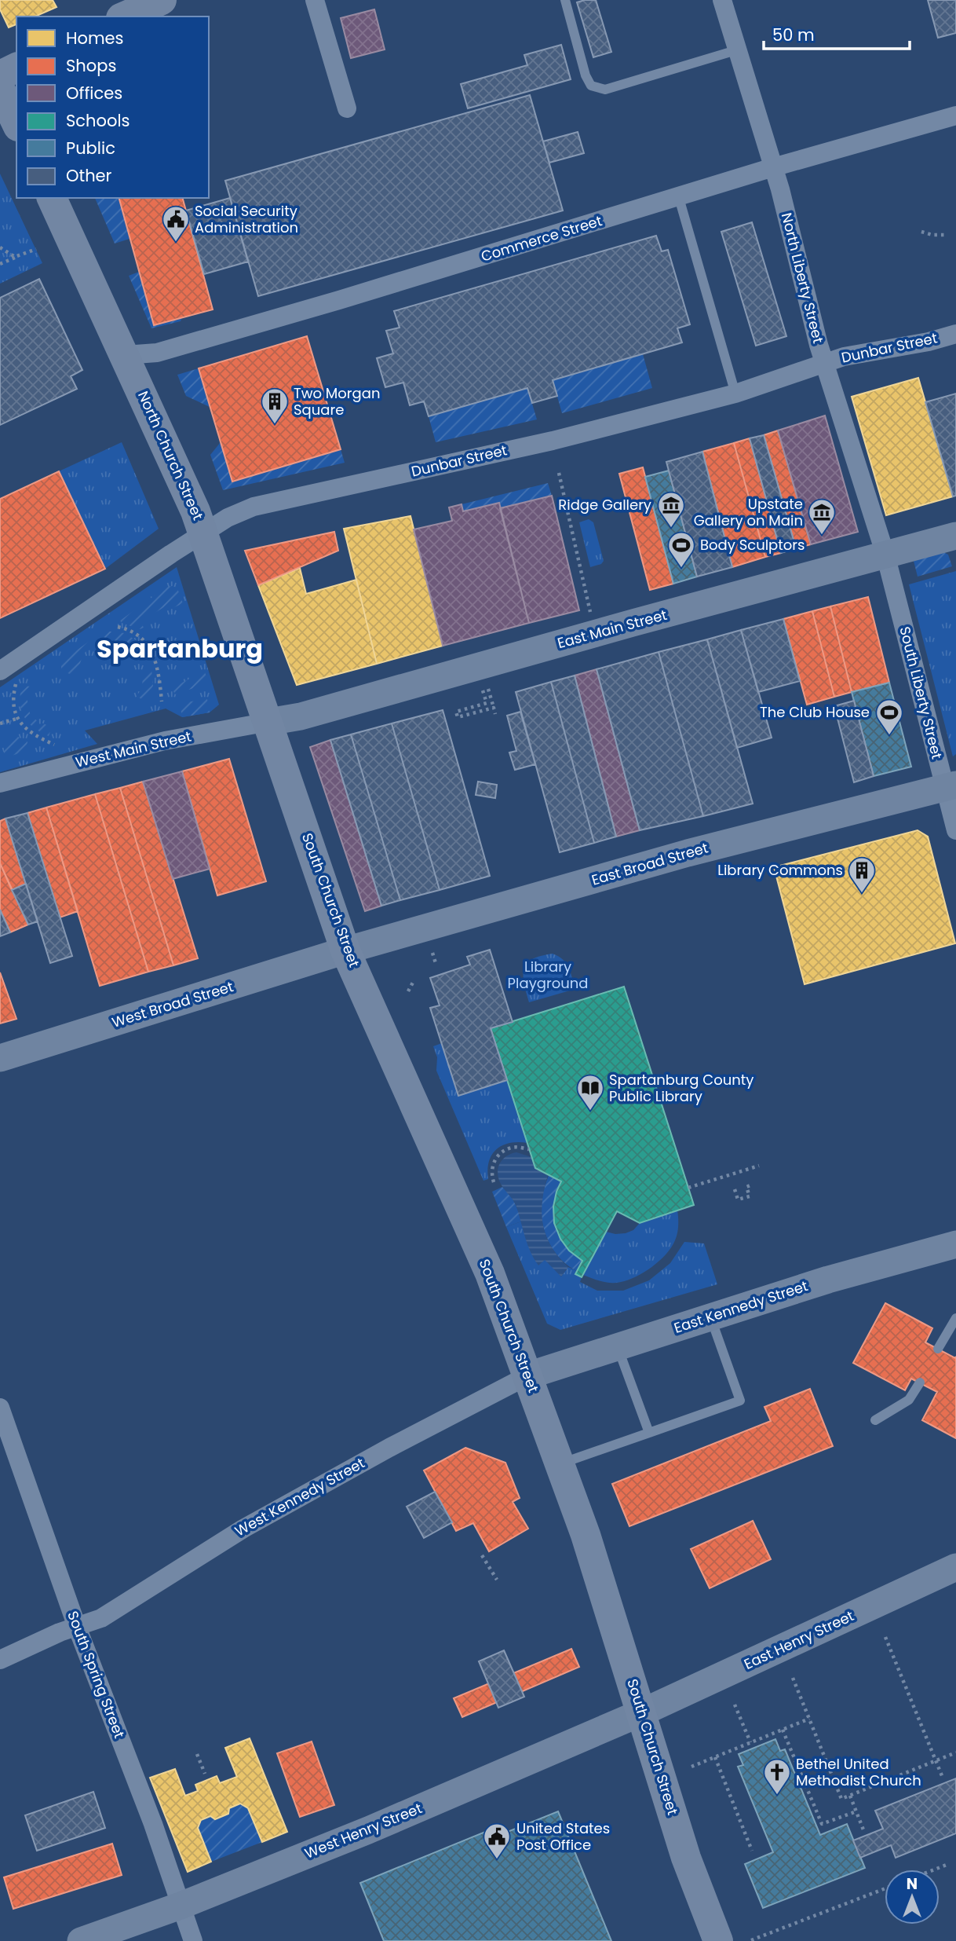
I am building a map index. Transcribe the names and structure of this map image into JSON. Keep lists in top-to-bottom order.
{
  "streets": {
    "main road": ["North Church Street", "South Church Street"],
    "street": [
      "Commerce Street",
      "North Liberty Street",
      "Dunbar Street",
      "East Main Street",
      "South Liberty Street",
      "West Main Street",
      "East Broad Street",
      "West Broad Street",
      "East Kennedy Street",
      "West Kennedy Street",
      "East Henry Street",
      "South Spring Street",
      "West Henry Street"
    ]
  },
  "crossings": [
    ["Commerce Street", "North Liberty Street"],
    ["Commerce Street", "North Church Street"],
    ["North Liberty Street", "Dunbar Street"],
    ["North Liberty Street", "East Main Street"],
    ["North Liberty Street", "South Liberty Street"],
    ["Dunbar Street", "North Church Street"],
    ["North Church Street", "East Main Street"],
    ["North Church Street", "West Main Street"],
    ["North Church Street", "South Church Street"],
    ["East Main Street", "South Liberty Street"],
    ["East Main Street", "West Main Street"],
    ["East Main Street", "South Church Street"],
    ["South Liberty Street", "East Broad Street"],
    ["West Main Street", "South Church Street"],
    ["East Broad Street", "South Church Street"],
    ["East Broad Street", "West Broad Street"],
    ["South Church Street", "West Broad Street"],
    ["South Church Street", "East Kennedy Street"],
    ["South Church Street", "West Kennedy Street"],
    ["South Church Street", "East Henry Street"],
    ["South Church Street", "West Henry Street"],
    ["East Kennedy Street", "West Kennedy Street"],
    ["West Kennedy Street", "South Spring Street"],
    ["East Henry Street", "West Henry Street"],
    ["South Spring Street", "West Henry Street"]
  ],
  "districts": ["Spartanburg"],
  "parks": ["Library Playground"],
  "places": {
    "public building": ["Social Security Administration", "United States Post Office"],
    "building": ["Two Morgan Square", "Library Commons"],
    "museum": ["Ridge Gallery", "Upstate Gallery on Main"],
    "sports": ["Body Sculptors", "The Club House"],
    "library": ["Spartanburg County Public Library"],
    "church": ["Bethel United Methodist Church"]
  },
  "legend": [
    "Homes",
    "Shops",
    "Offices",
    "Schools",
    "Public",
    "Other"
  ],
  "scale_bar": "50 m",
  "north": "top"
}
